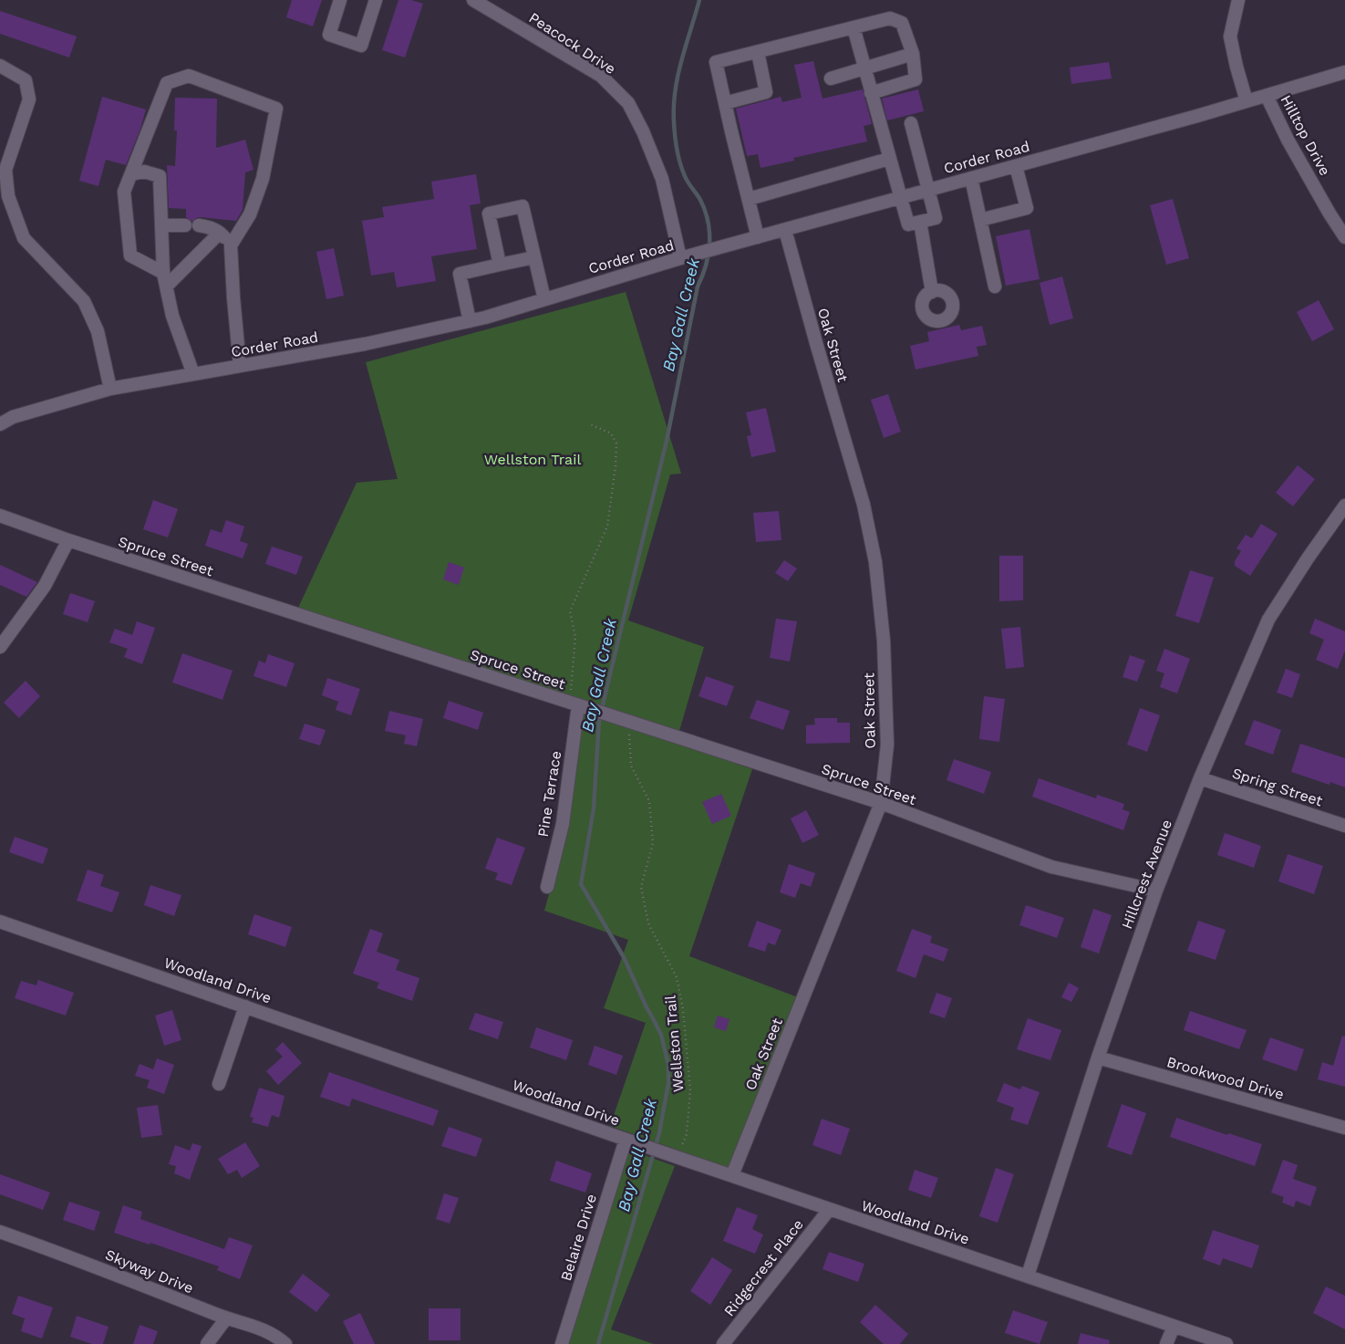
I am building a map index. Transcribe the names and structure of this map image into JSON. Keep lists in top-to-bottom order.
{
  "streets": {
    "street": [
      "Peacock Drive",
      "Hilltop Drive",
      "Corder Road",
      "Oak Street",
      "Spruce Street",
      "Spring Street",
      "Pine Terrace",
      "Hillcrest Avenue",
      "Woodland Drive",
      "Brookwood Drive",
      "Belaire Drive",
      "Ridgecrest Place",
      "Skyway Drive"
    ],
    "path": ["Wellston Trail"]
  },
  "crossings": [
    ["Peacock Drive", "Corder Road"],
    ["Hilltop Drive", "Corder Road"],
    ["Corder Road", "Oak Street"],
    ["Oak Street", "Spruce Street"],
    ["Oak Street", "Woodland Drive"],
    ["Spruce Street", "Pine Terrace"],
    ["Spruce Street", "Hillcrest Avenue"],
    ["Spruce Street", "Wellston Trail"],
    ["Spring Street", "Hillcrest Avenue"],
    ["Hillcrest Avenue", "Woodland Drive"],
    ["Hillcrest Avenue", "Brookwood Drive"],
    ["Woodland Drive", "Wellston Trail"],
    ["Woodland Drive", "Belaire Drive"],
    ["Woodland Drive", "Ridgecrest Place"]
  ],
  "water": ["Bay Gall Creek"],
  "parks": ["Wellston Trail"]
}
